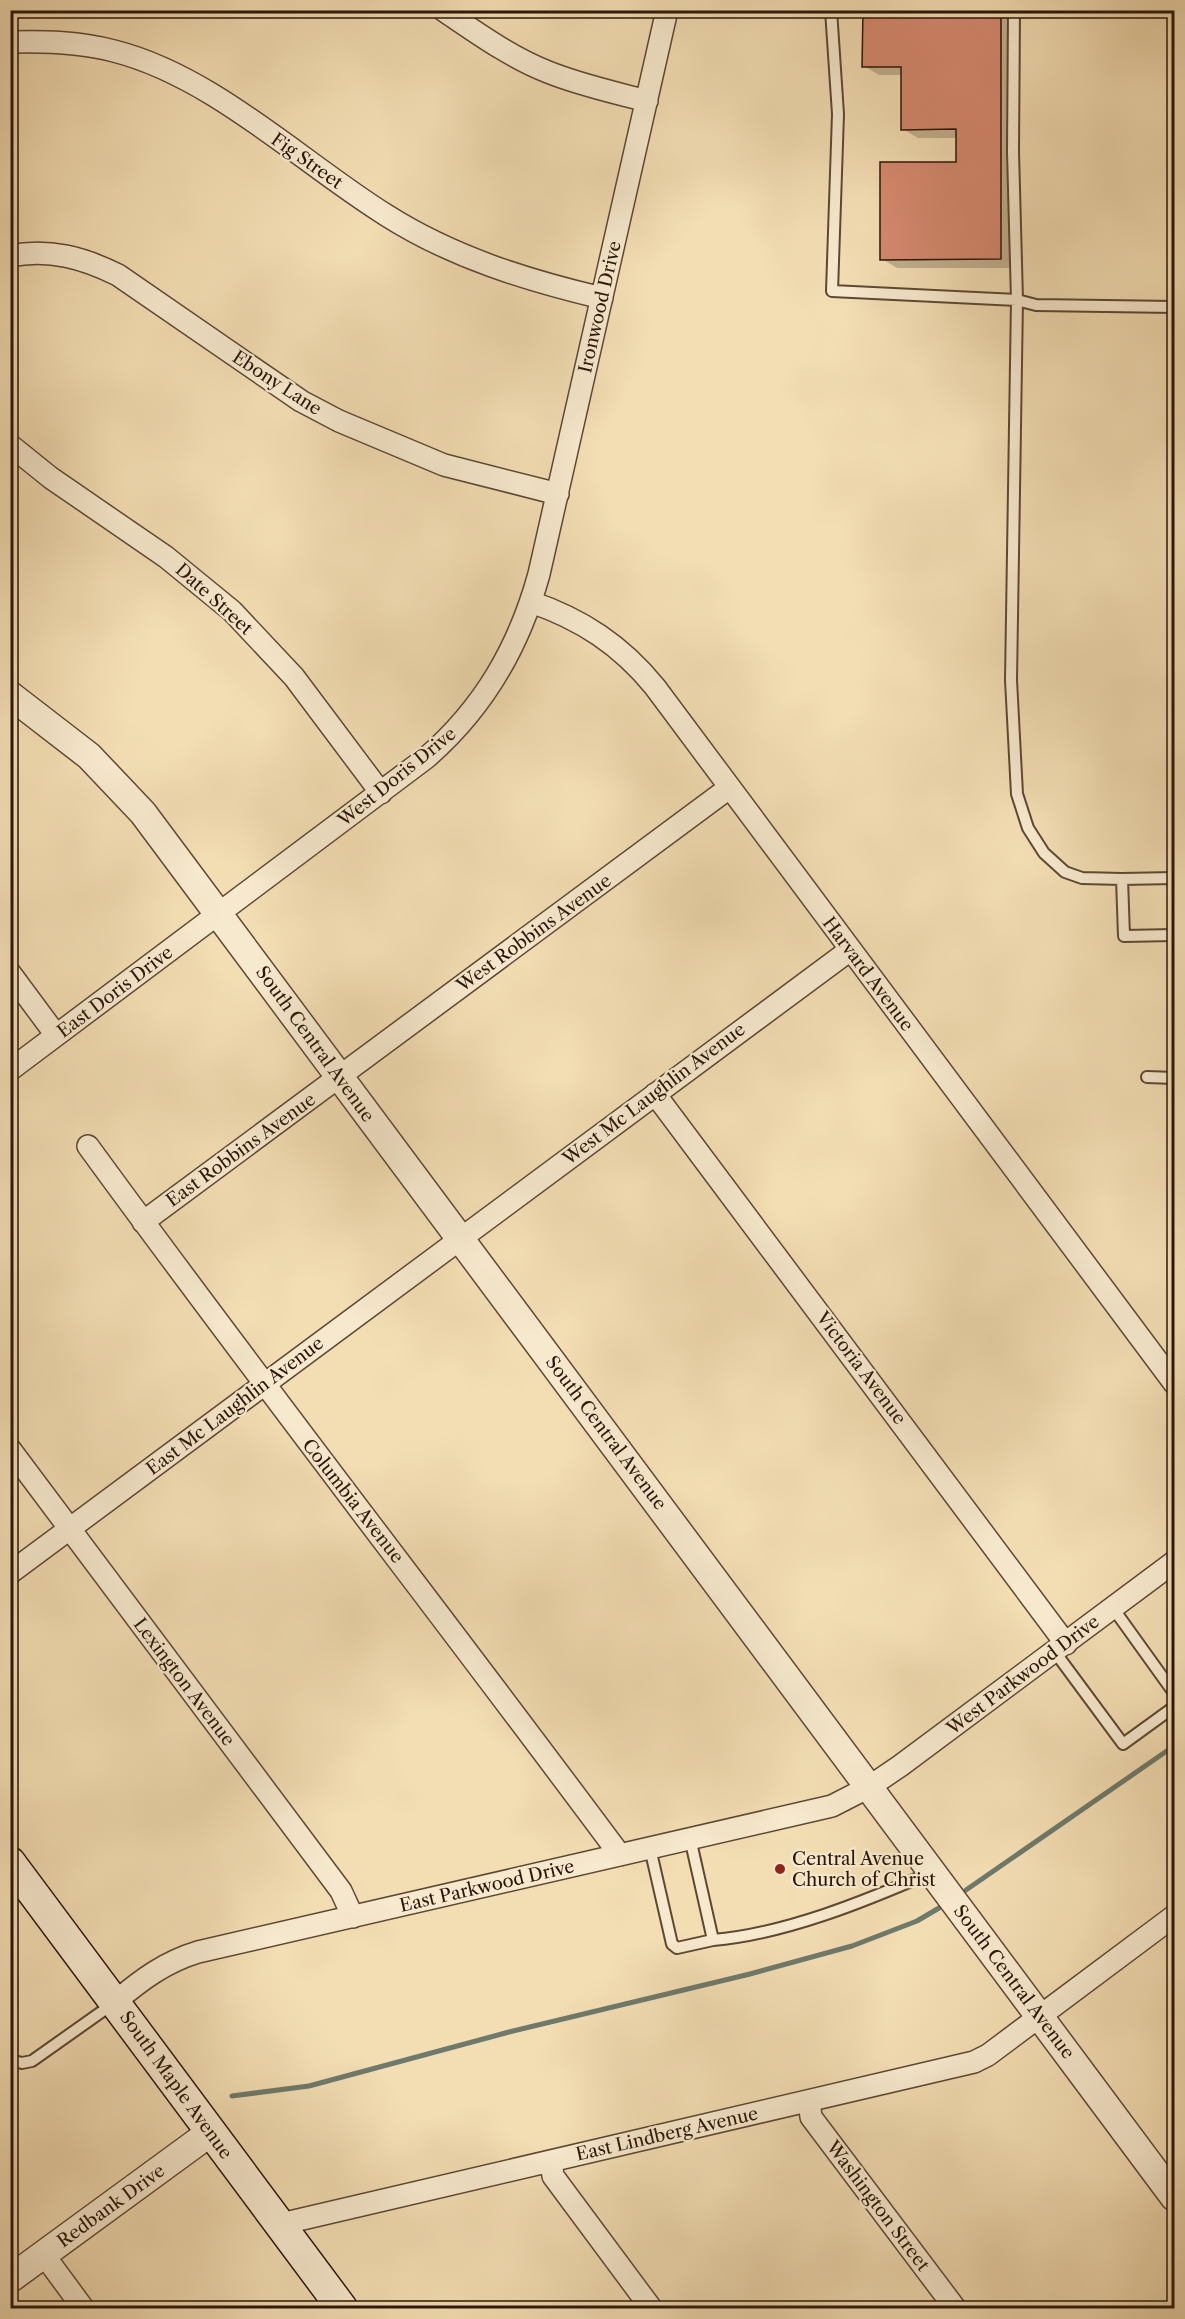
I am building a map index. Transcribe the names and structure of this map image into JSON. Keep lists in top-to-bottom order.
{
  "streets": {
    "main road": ["South Maple Avenue"],
    "street": [
      "Fig Street",
      "Ironwood Drive",
      "Ebony Lane",
      "Date Street",
      "West Doris Drive",
      "West Robbins Avenue",
      "Harvard Avenue",
      "East Doris Drive",
      "South Central Avenue",
      "West Mc Laughlin Avenue",
      "East Robbins Avenue",
      "Victoria Avenue",
      "East Mc Laughlin Avenue",
      "Columbia Avenue",
      "West Parkwood Drive",
      "Lexington Avenue",
      "East Parkwood Drive",
      "East Lindberg Avenue",
      "Redbank Drive",
      "Washington Street"
    ]
  },
  "crossings": [
    ["Fig Street", "Ironwood Drive"],
    ["Ironwood Drive", "Ebony Lane"],
    ["Ironwood Drive", "West Doris Drive"],
    ["Ironwood Drive", "Harvard Avenue"],
    ["Date Street", "West Doris Drive"],
    ["West Doris Drive", "Harvard Avenue"],
    ["West Doris Drive", "East Doris Drive"],
    ["West Doris Drive", "South Central Avenue"],
    ["West Robbins Avenue", "Harvard Avenue"],
    ["West Robbins Avenue", "South Central Avenue"],
    ["West Robbins Avenue", "East Robbins Avenue"],
    ["Harvard Avenue", "West Mc Laughlin Avenue"],
    ["East Doris Drive", "South Central Avenue"],
    ["South Central Avenue", "West Mc Laughlin Avenue"],
    ["South Central Avenue", "East Robbins Avenue"],
    ["South Central Avenue", "East Mc Laughlin Avenue"],
    ["South Central Avenue", "West Parkwood Drive"],
    ["South Central Avenue", "East Parkwood Drive"],
    ["South Central Avenue", "East Lindberg Avenue"],
    ["West Mc Laughlin Avenue", "Victoria Avenue"],
    ["West Mc Laughlin Avenue", "East Mc Laughlin Avenue"],
    ["East Robbins Avenue", "Columbia Avenue"],
    ["Victoria Avenue", "West Parkwood Drive"],
    ["East Mc Laughlin Avenue", "Columbia Avenue"],
    ["East Mc Laughlin Avenue", "Lexington Avenue"],
    ["Columbia Avenue", "East Parkwood Drive"],
    ["West Parkwood Drive", "East Parkwood Drive"],
    ["Lexington Avenue", "East Parkwood Drive"],
    ["East Parkwood Drive", "South Maple Avenue"],
    ["South Maple Avenue", "East Lindberg Avenue"],
    ["South Maple Avenue", "Redbank Drive"],
    ["East Lindberg Avenue", "Washington Street"]
  ],
  "places": ["Central Avenue Church of Christ"]
}
